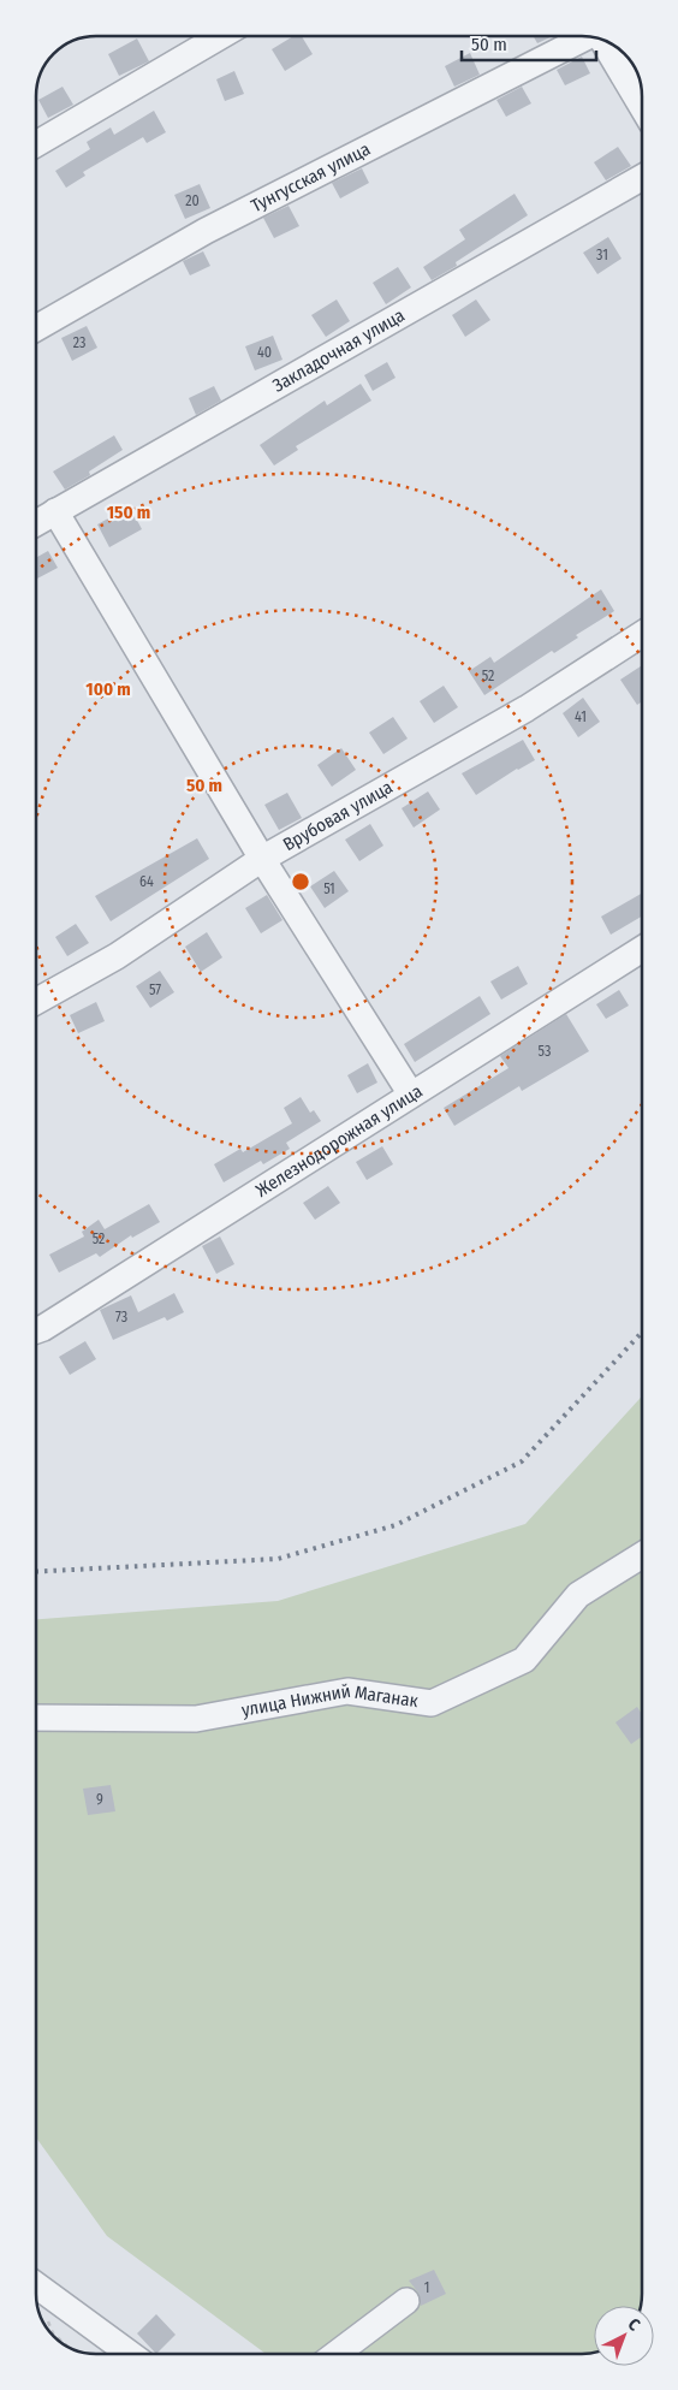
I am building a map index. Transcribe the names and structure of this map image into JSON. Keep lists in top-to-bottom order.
{
  "streets": {
    "street": [
      "Тунгусская улица",
      "Закладочная улица",
      "Врубовая улица",
      "Железнодорожная улица",
      "улица Нижний Маганак"
    ]
  },
  "house_numbers": [
    "20",
    "31",
    "23",
    "40",
    "52",
    "41",
    "64",
    "51",
    "57",
    "53",
    "52",
    "73",
    "9",
    "1"
  ],
  "scale_bar": "50 m",
  "north": "top right",
  "rings": ["150 m", "100 m", "50 m"]
}
